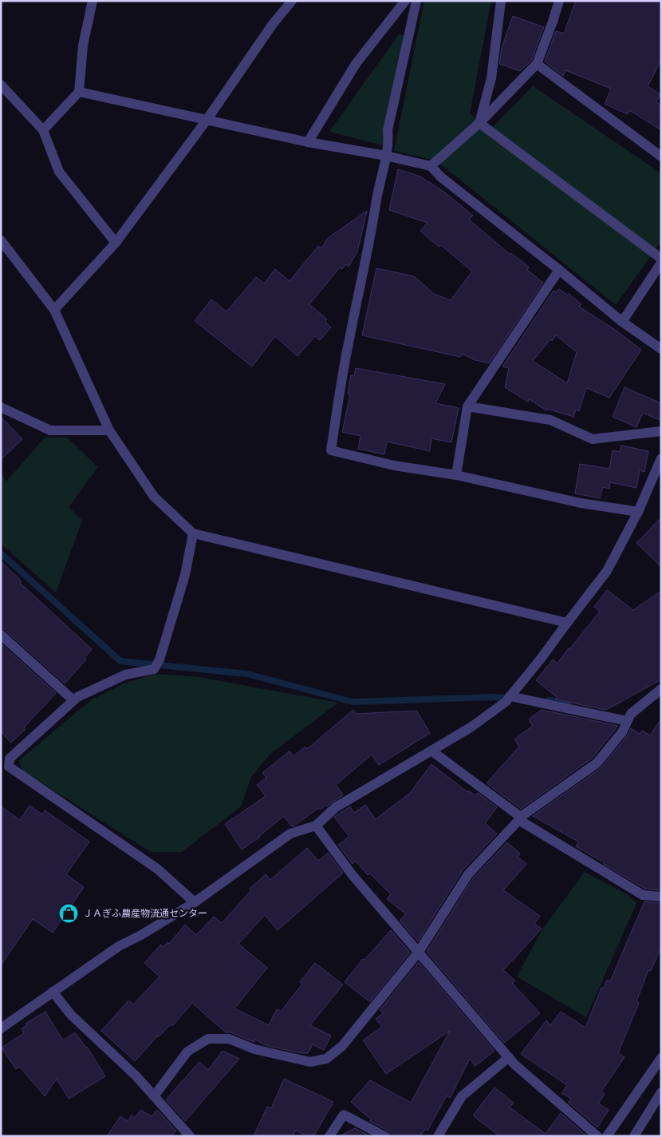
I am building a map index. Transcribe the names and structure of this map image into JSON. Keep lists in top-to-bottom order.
{
  "places": {
    "shop": ["ＪＡぎふ農産物流通センター"]
  }
}
